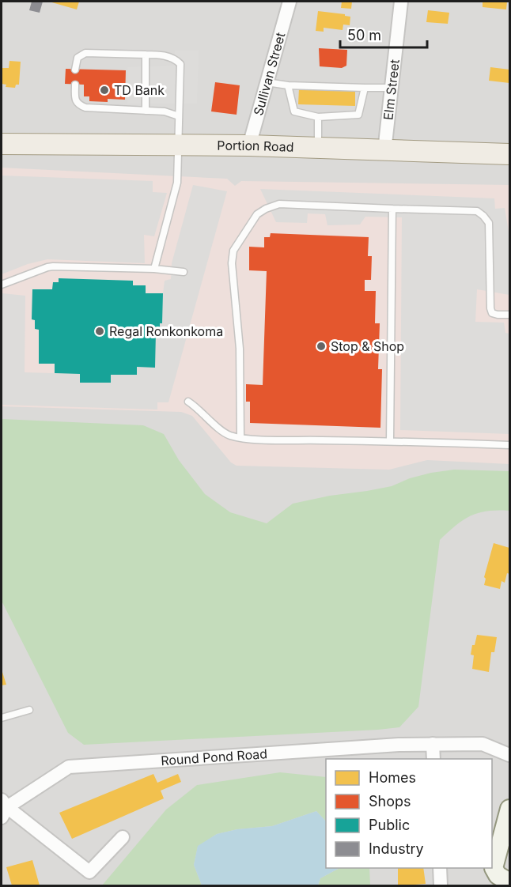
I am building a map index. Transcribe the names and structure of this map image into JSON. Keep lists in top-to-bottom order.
{
  "streets": {
    "main road": ["Portion Road"],
    "street": ["Sullivan Street", "Elm Street", "Round Pond Road"]
  },
  "crossings": [
    ["Sullivan Street", "Portion Road"],
    ["Elm Street", "Portion Road"]
  ],
  "places": ["TD Bank", "Regal Ronkonkoma", "Stop & Shop"],
  "legend": [
    "Homes",
    "Shops",
    "Public",
    "Industry"
  ],
  "scale_bar": "50 m"
}
